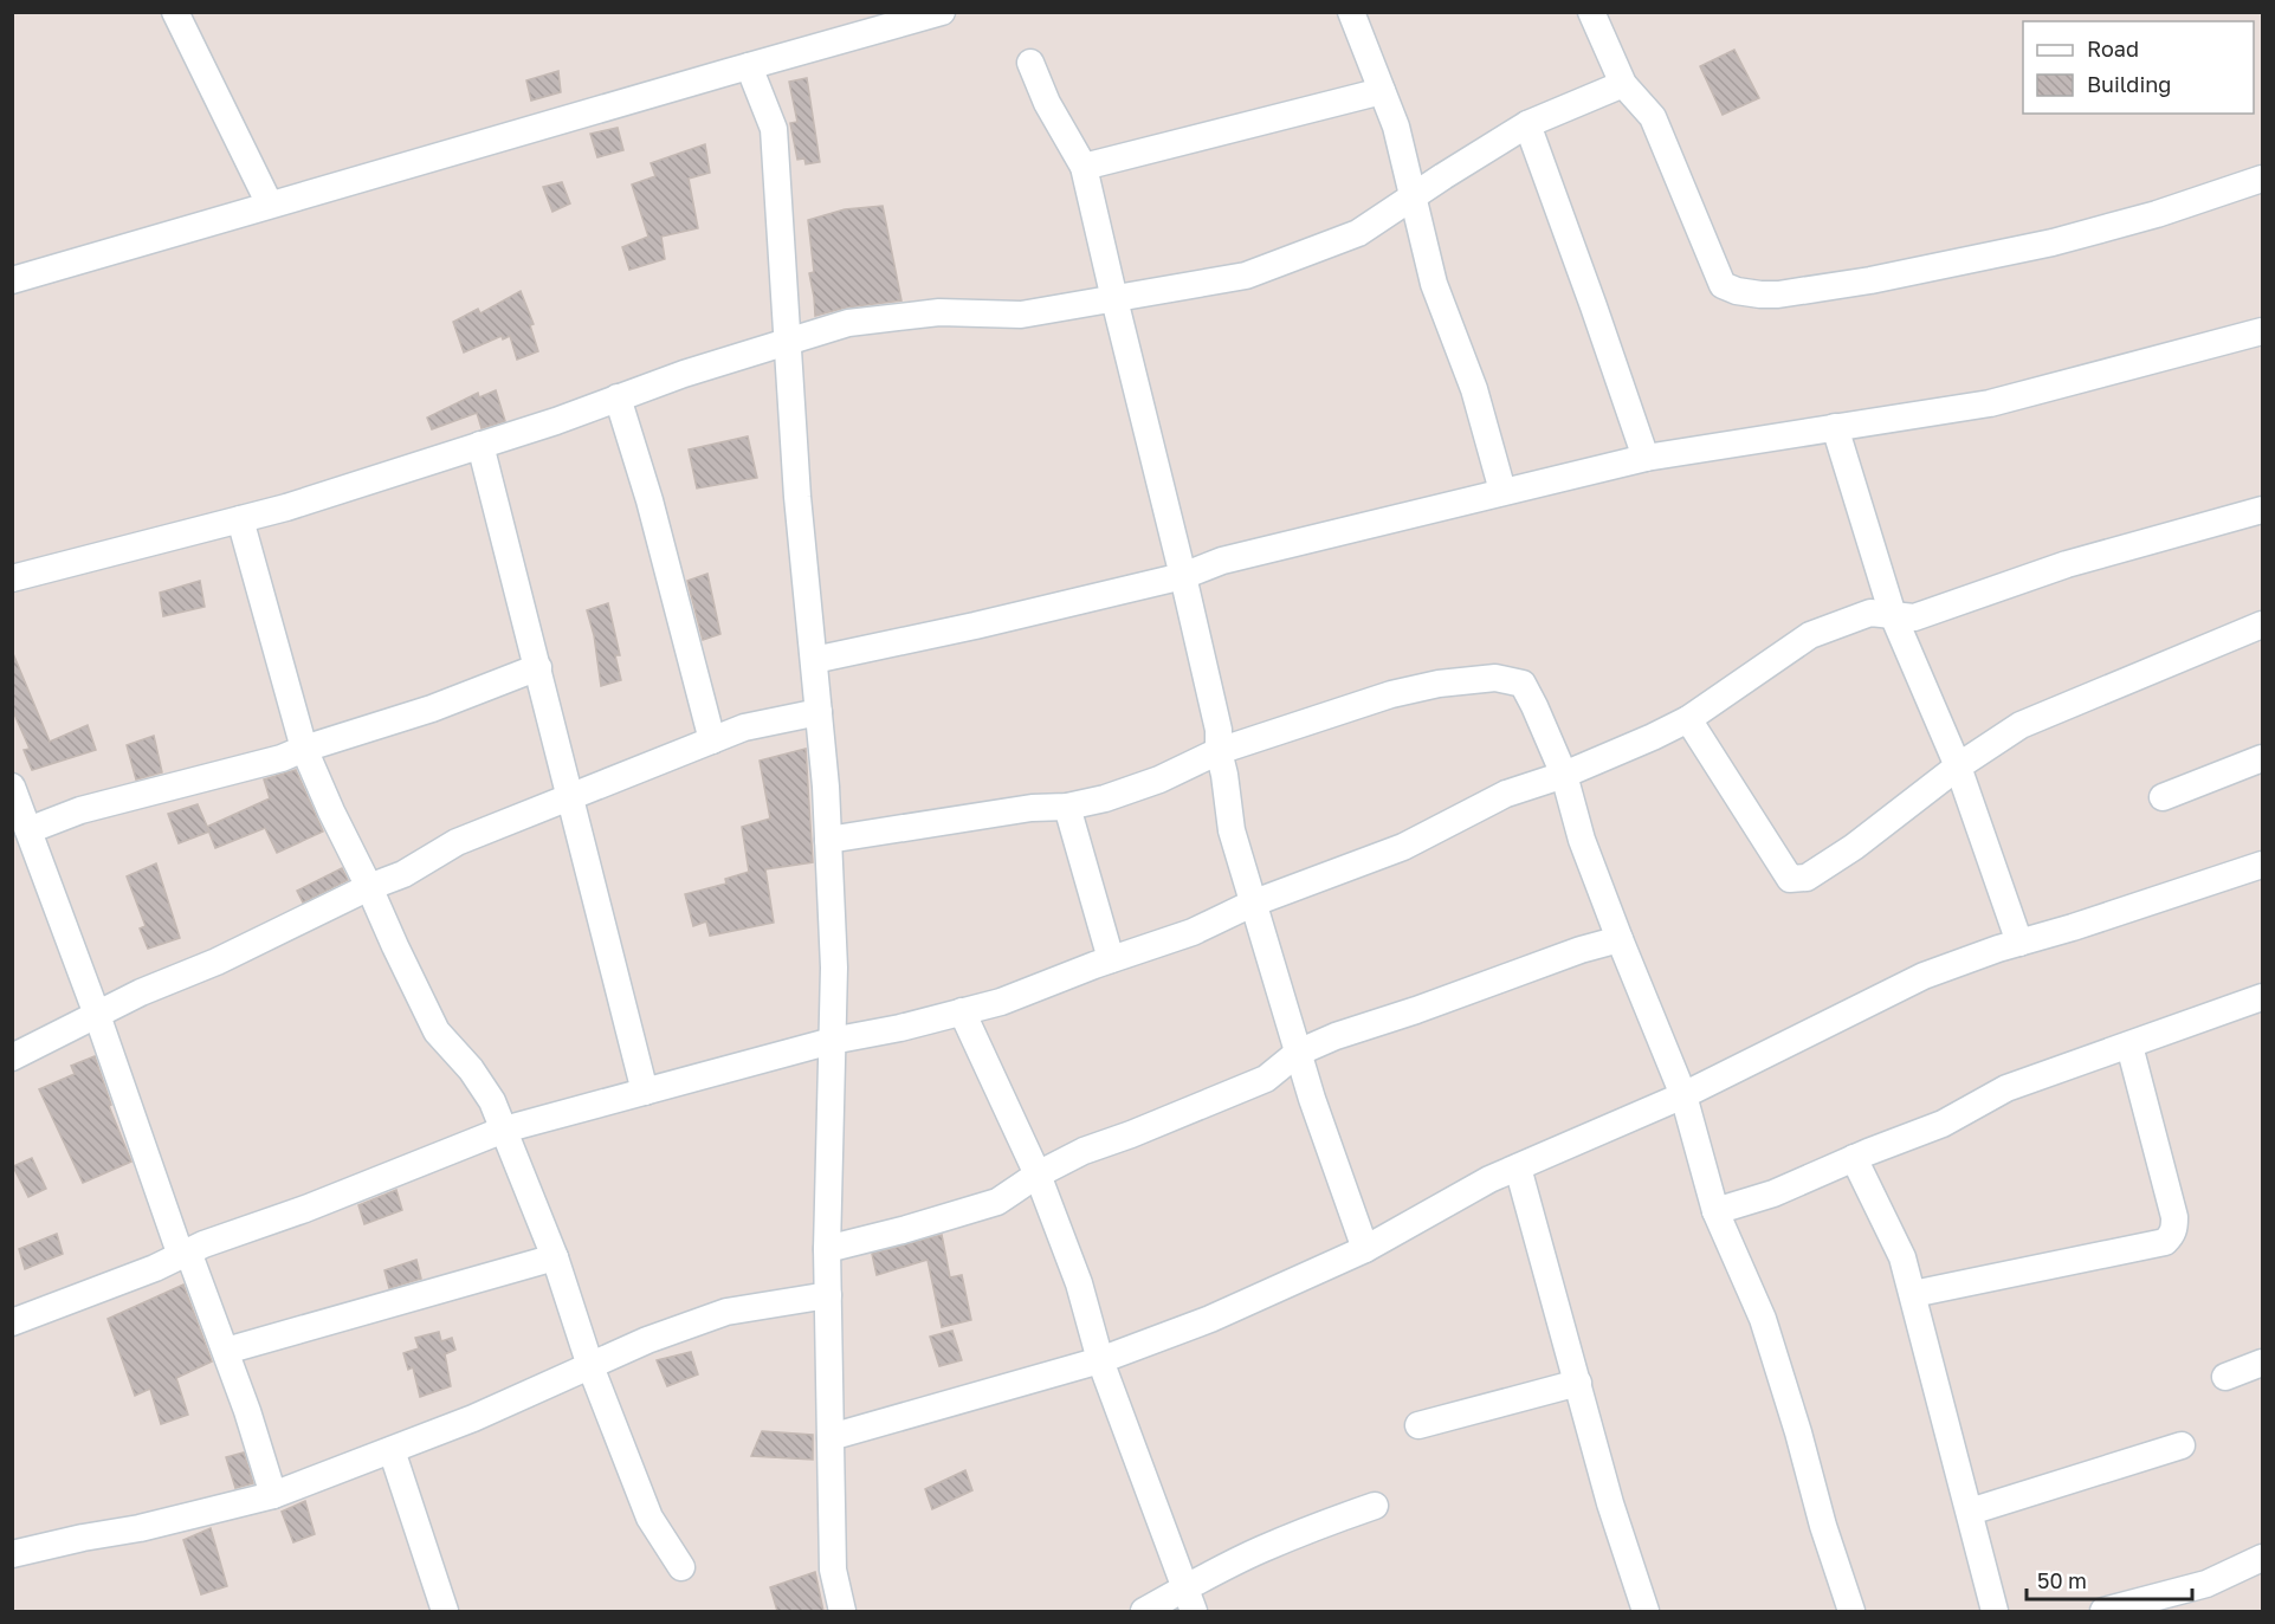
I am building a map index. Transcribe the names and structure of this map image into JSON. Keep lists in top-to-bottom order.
{
  "legend": ["Road", "Building"],
  "scale_bar": "50 m"
}
